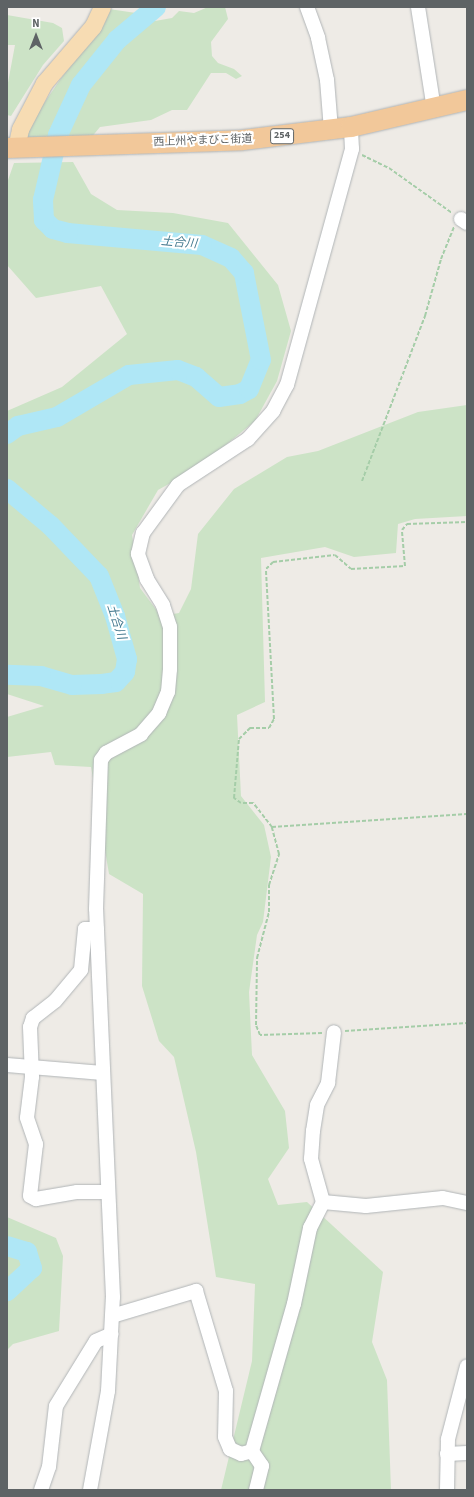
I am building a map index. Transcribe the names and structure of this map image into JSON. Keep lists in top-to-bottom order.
{
  "streets": {
    "highway": ["254", "西上州やまびこ街道"]
  },
  "water": ["土合川"],
  "north": "top"
}
